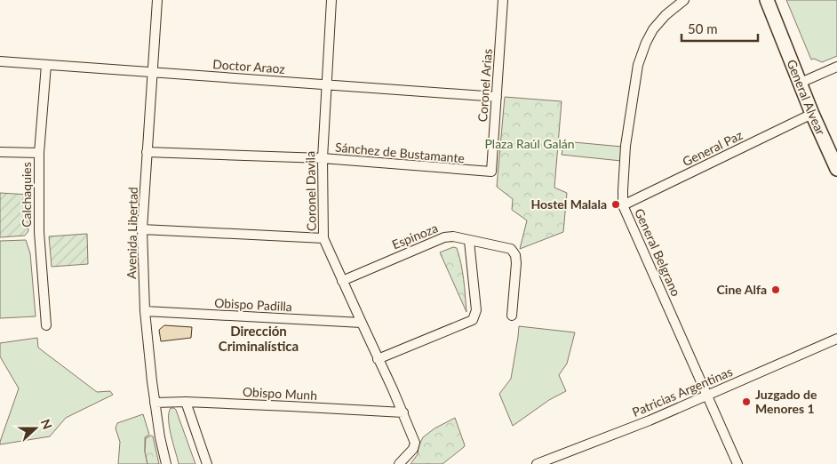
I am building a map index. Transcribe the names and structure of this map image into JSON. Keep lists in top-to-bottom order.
{
  "streets": {
    "street": [
      "Doctor Araoz",
      "Coronel Arias",
      "General Alvear",
      "General Paz",
      "Sánchez de Bustamante",
      "Coronel Davila",
      "Calchaquies",
      "Avenida Libertad",
      "Espinoza",
      "General Belgrano",
      "Obispo Padilla",
      "Patricias Argentinas",
      "Obispo Munh"
    ]
  },
  "crossings": [
    ["Doctor Araoz", "Coronel Arias"],
    ["Doctor Araoz", "Coronel Davila"],
    ["Doctor Araoz", "Calchaquies"],
    ["Doctor Araoz", "Avenida Libertad"],
    ["Coronel Arias", "Sánchez de Bustamante"],
    ["General Alvear", "General Paz"],
    ["General Paz", "General Belgrano"],
    ["Sánchez de Bustamante", "Coronel Davila"],
    ["Sánchez de Bustamante", "Avenida Libertad"],
    ["Coronel Davila", "Espinoza"],
    ["Coronel Davila", "Obispo Padilla"],
    ["Coronel Davila", "Obispo Munh"],
    ["Avenida Libertad", "Obispo Padilla"],
    ["Avenida Libertad", "Obispo Munh"],
    ["General Belgrano", "Patricias Argentinas"]
  ],
  "districts": ["Dirección Criminalística"],
  "parks": ["Plaza Raúl Galán"],
  "places": ["Hostel Malala", "Cine Alfa", "Juzgado de Menores 1"],
  "scale_bar": "50 m",
  "north": "right"
}
